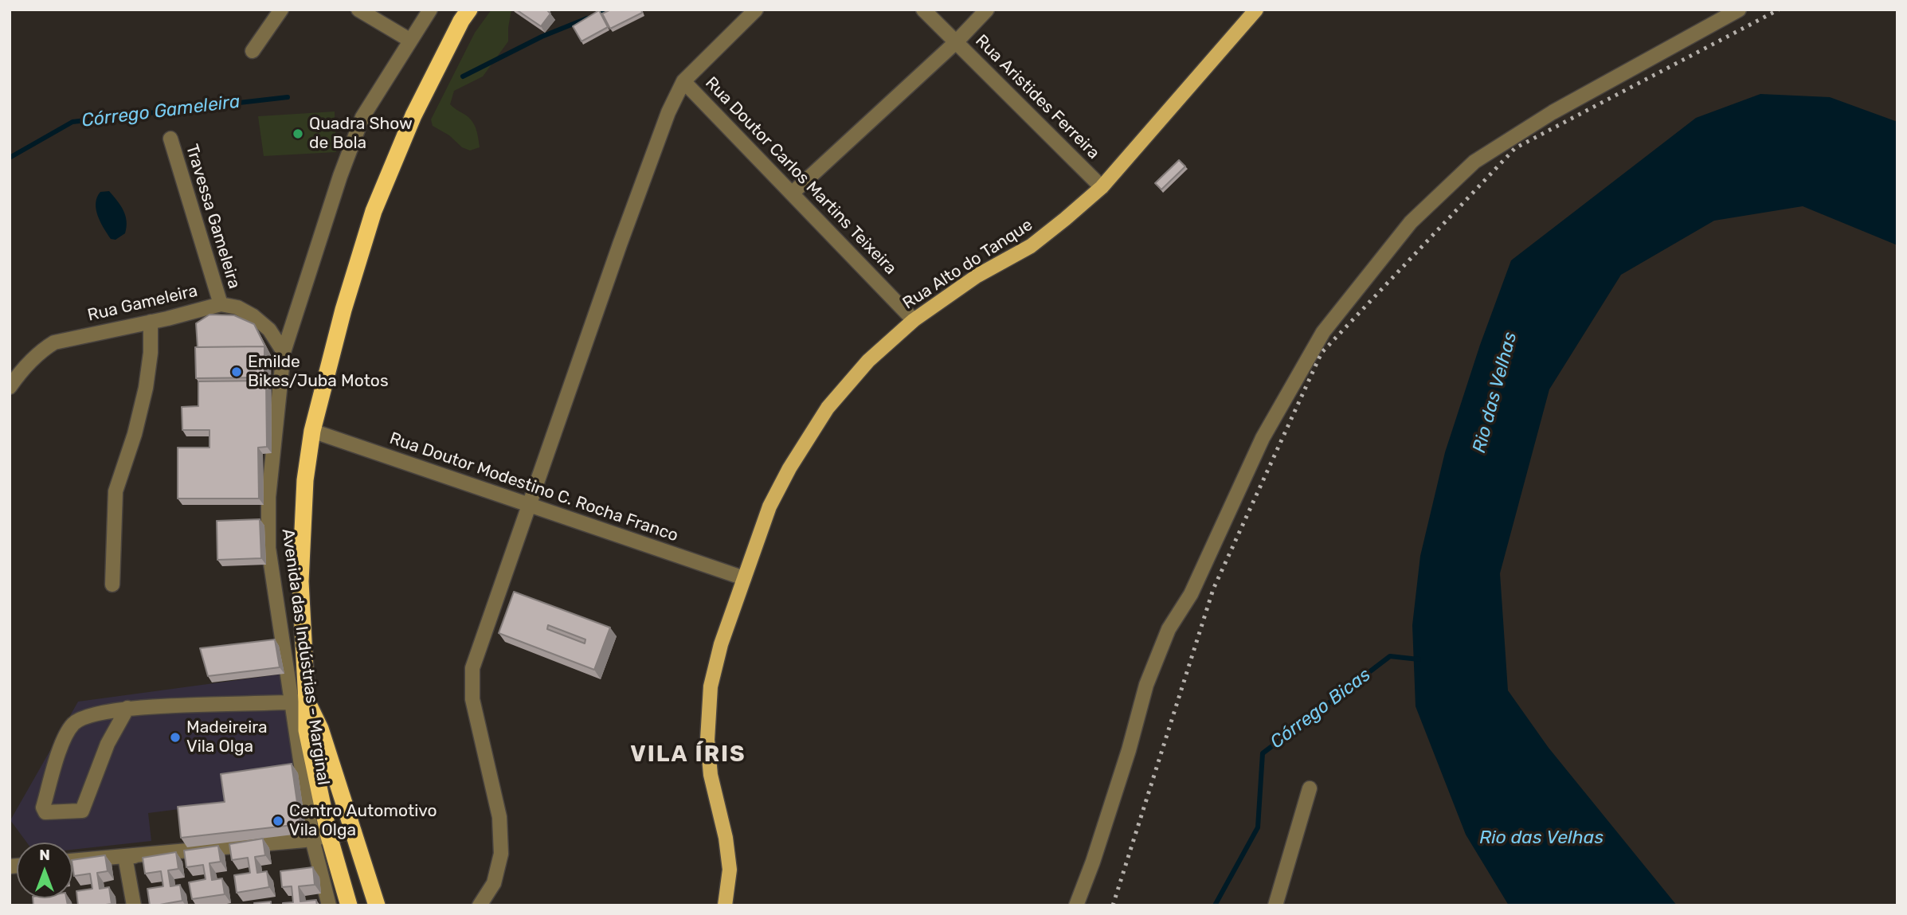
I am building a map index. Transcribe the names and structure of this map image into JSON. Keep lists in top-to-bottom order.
{
  "streets": {
    "main road": ["Rua Alto do Tanque"],
    "street": [
      "Rua Aristides Ferreira",
      "Rua Doutor Carlos Martins Teixeira",
      "Travessa Gameleira",
      "Rua Gameleira",
      "Rua Doutor Modestino C. Rocha Franco",
      "Avenida das Indústrias - Marginal"
    ]
  },
  "crossings": [
    ["Rua Aristides Ferreira", "Rua Alto do Tanque"],
    ["Rua Doutor Carlos Martins Teixeira", "Rua Alto do Tanque"],
    ["Travessa Gameleira", "Rua Gameleira"],
    ["Rua Alto do Tanque", "Rua Doutor Modestino C. Rocha Franco"],
    ["Rua Gameleira", "Avenida das Indústrias - Marginal"]
  ],
  "districts": ["VILA ÍRIS"],
  "water": ["Córrego Gameleira", "Rio das Velhas", "Córrego Bicas"],
  "places": [
    "Quadra Show de Bola",
    "Emilde Bikes/Juba Motos",
    "Madeireira Vila Olga",
    "Centro Automotivo Vila Olga"
  ],
  "north": "top"
}
